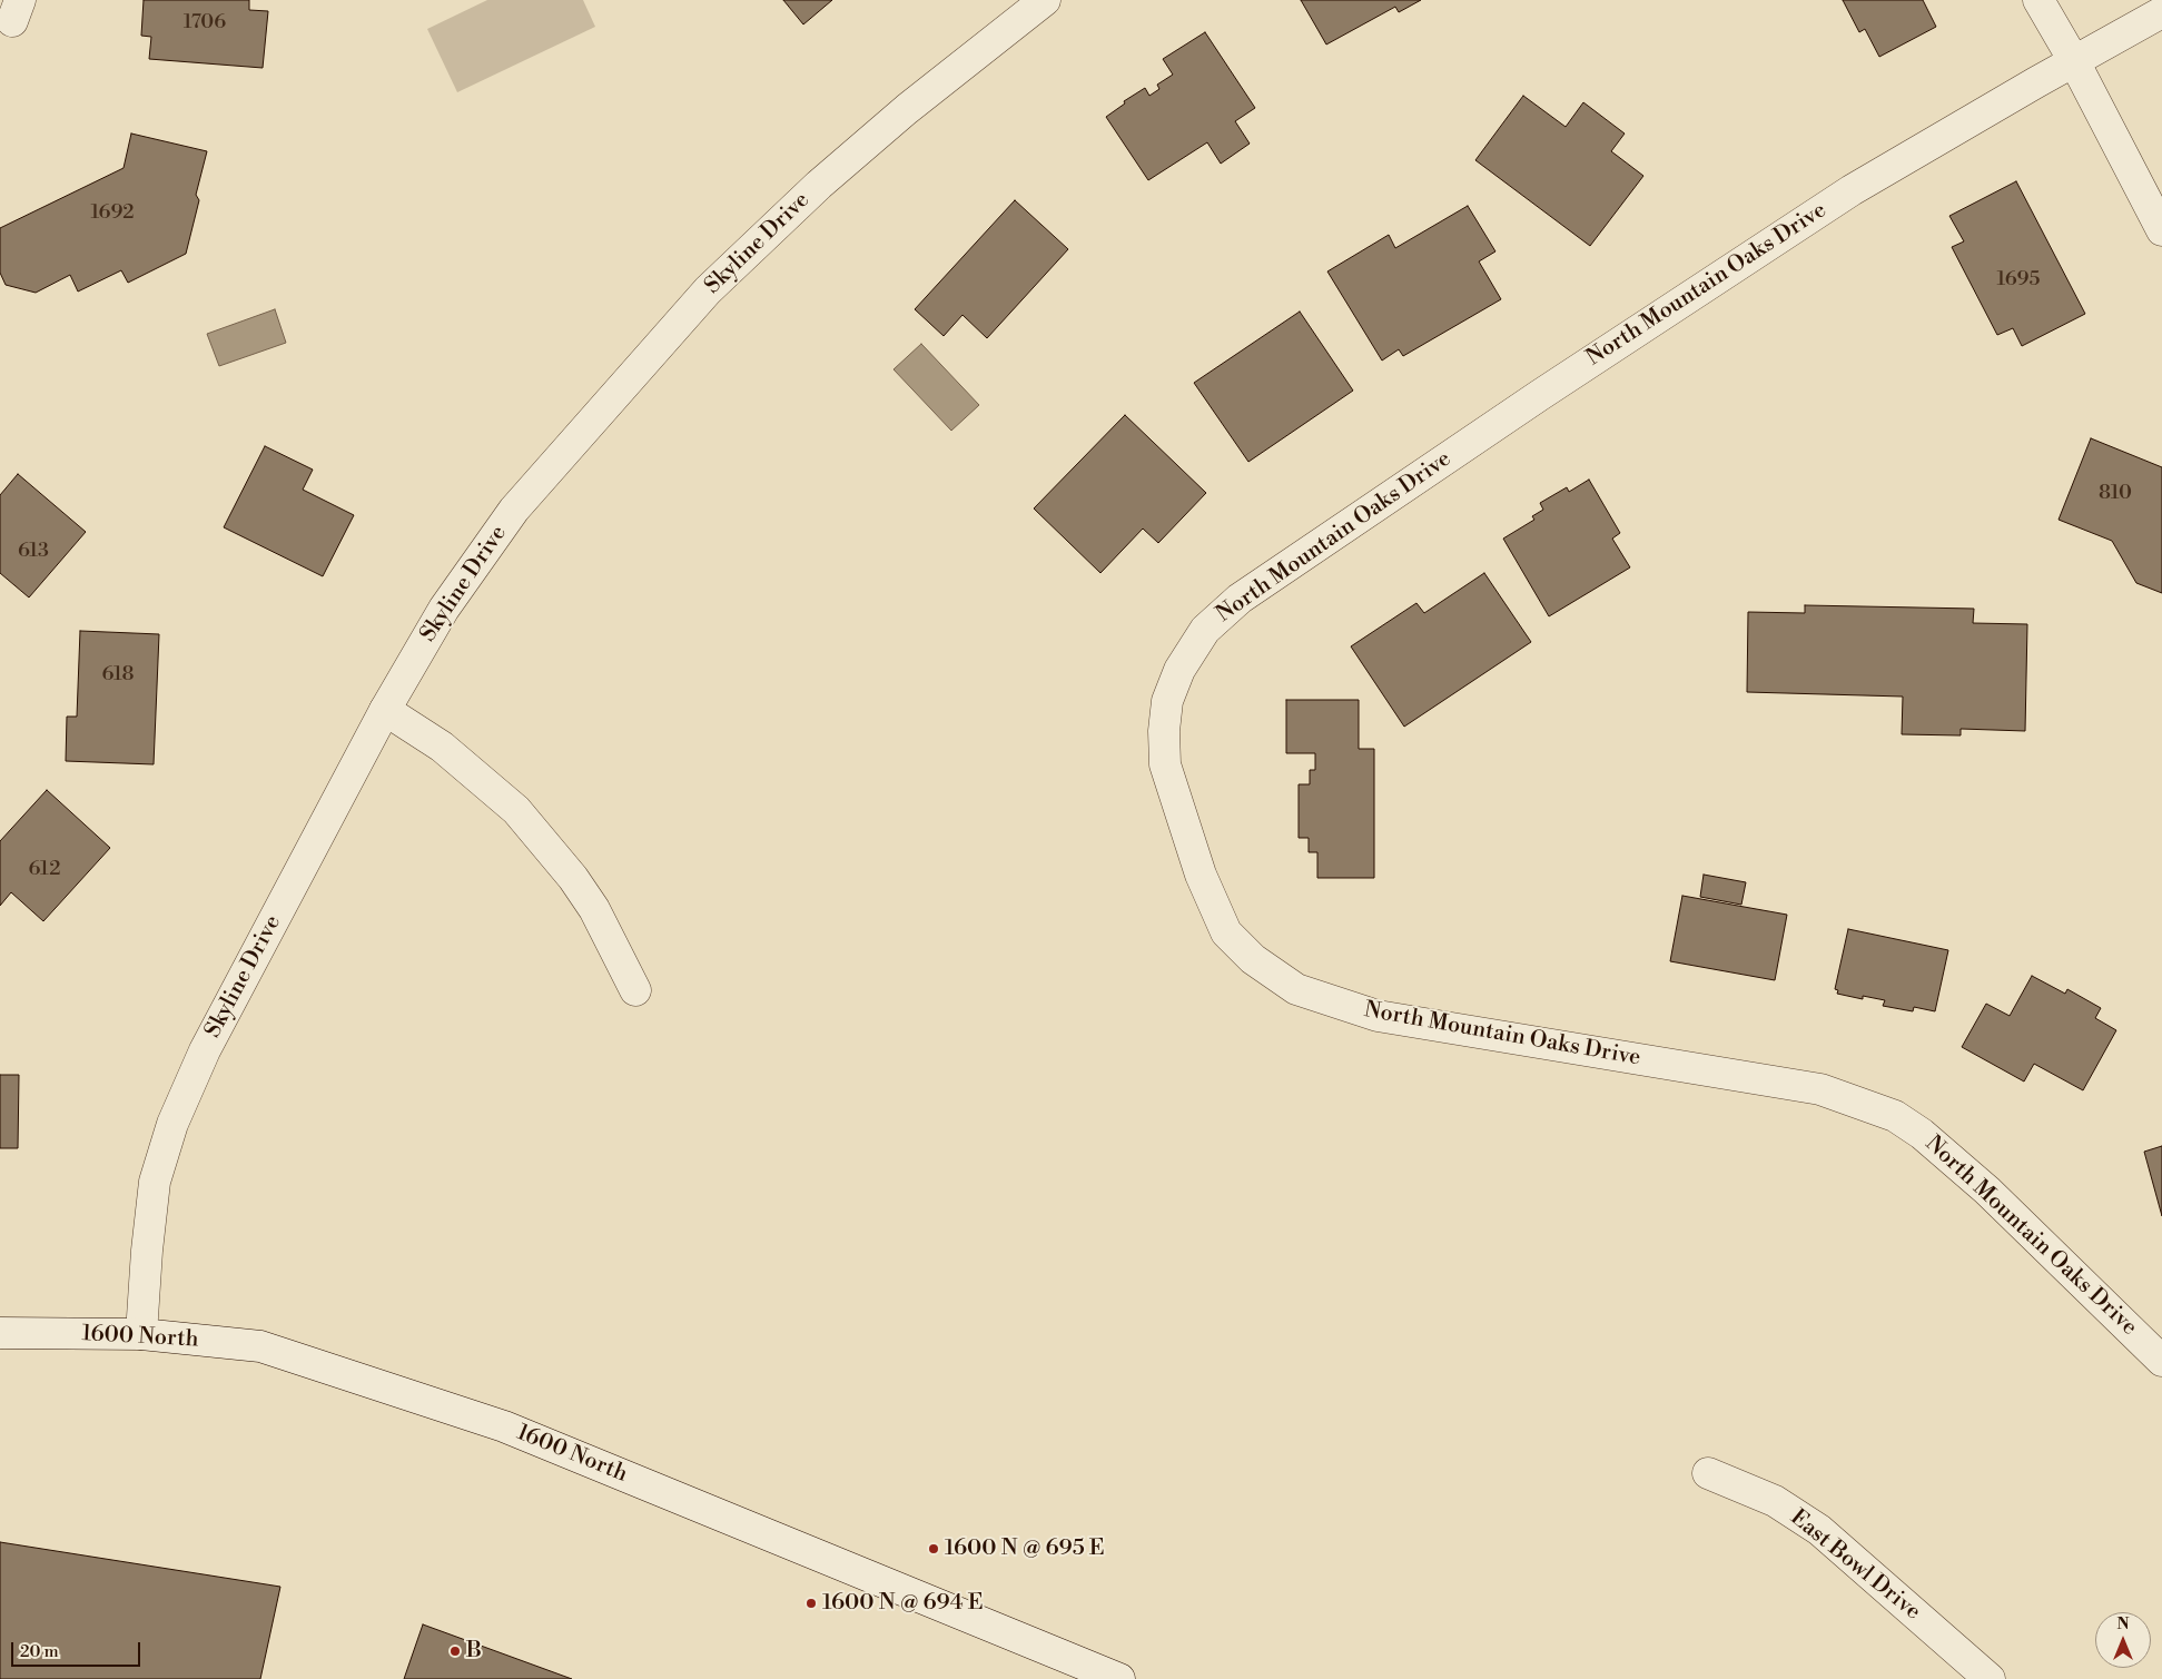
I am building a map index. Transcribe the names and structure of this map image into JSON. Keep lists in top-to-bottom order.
{
  "streets": {
    "street": [
      "Skyline Drive",
      "North Mountain Oaks Drive",
      "1600 North",
      "East Bowl Drive"
    ]
  },
  "crossings": [
    ["Skyline Drive", "1600 North"]
  ],
  "places": ["1600 N @ 695 E", "1600 N @ 694 E", "B"],
  "house_numbers": [
    "1706",
    "1692",
    "1695",
    "810",
    "613",
    "618",
    "612"
  ],
  "scale_bar": "20 m",
  "north": "top"
}
